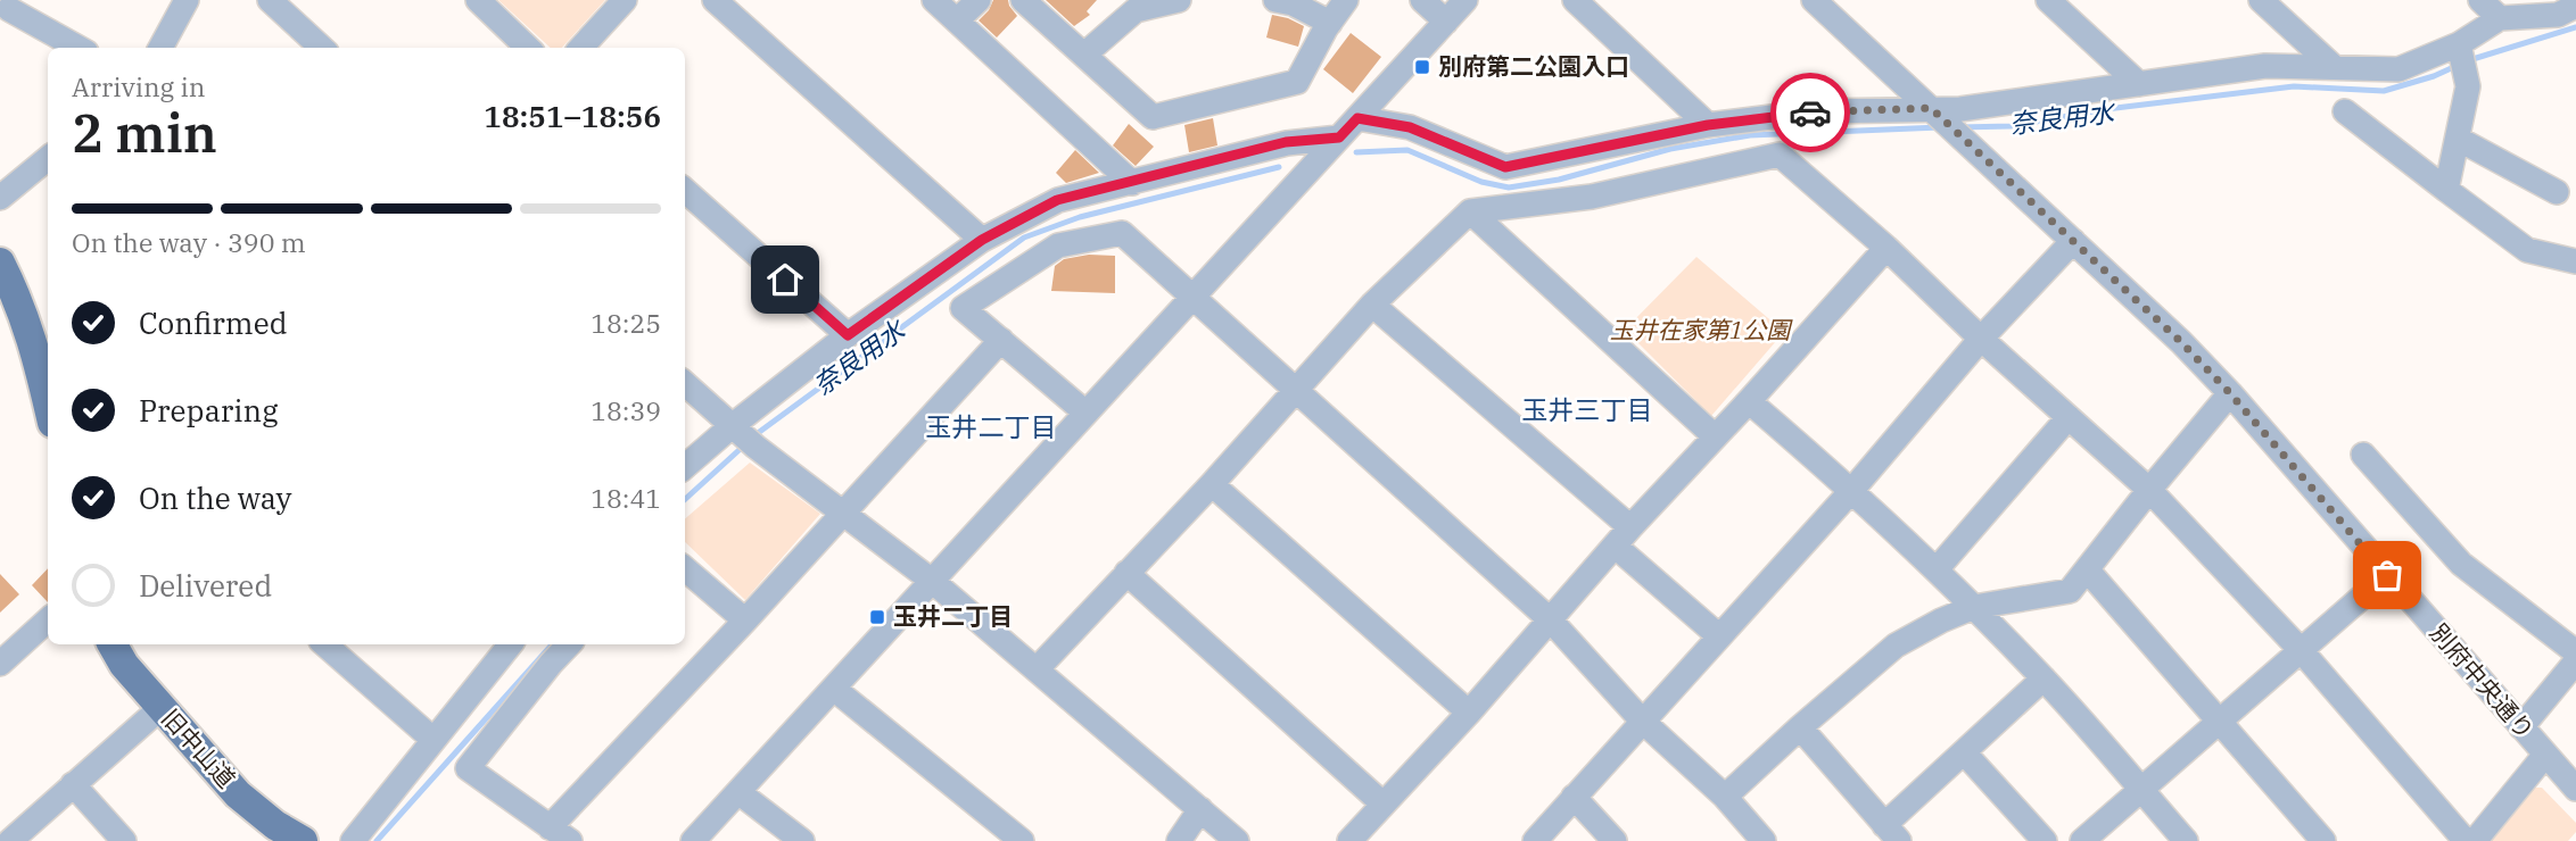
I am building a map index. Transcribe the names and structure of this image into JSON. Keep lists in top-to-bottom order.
{
  "streets": {
    "main road": ["旧中山道"],
    "street": ["別府中央通り"]
  },
  "districts": ["玉井三丁目", "玉井二丁目"],
  "water": ["奈良用水"],
  "parks": ["玉井在家第1公園"],
  "places": {
    "transit": ["別府第二公園入口", "玉井二丁目"]
  },
  "page": {
    "heading": ["2 min", "Arriving in", "18:51–18:56"],
    "bar": "On the way · 390 m",
    "list": [
      ["Confirmed", "18:25"],
      ["Preparing", "18:39"],
      ["On the way", "18:41"],
      "Delivered"
    ]
  }
}
